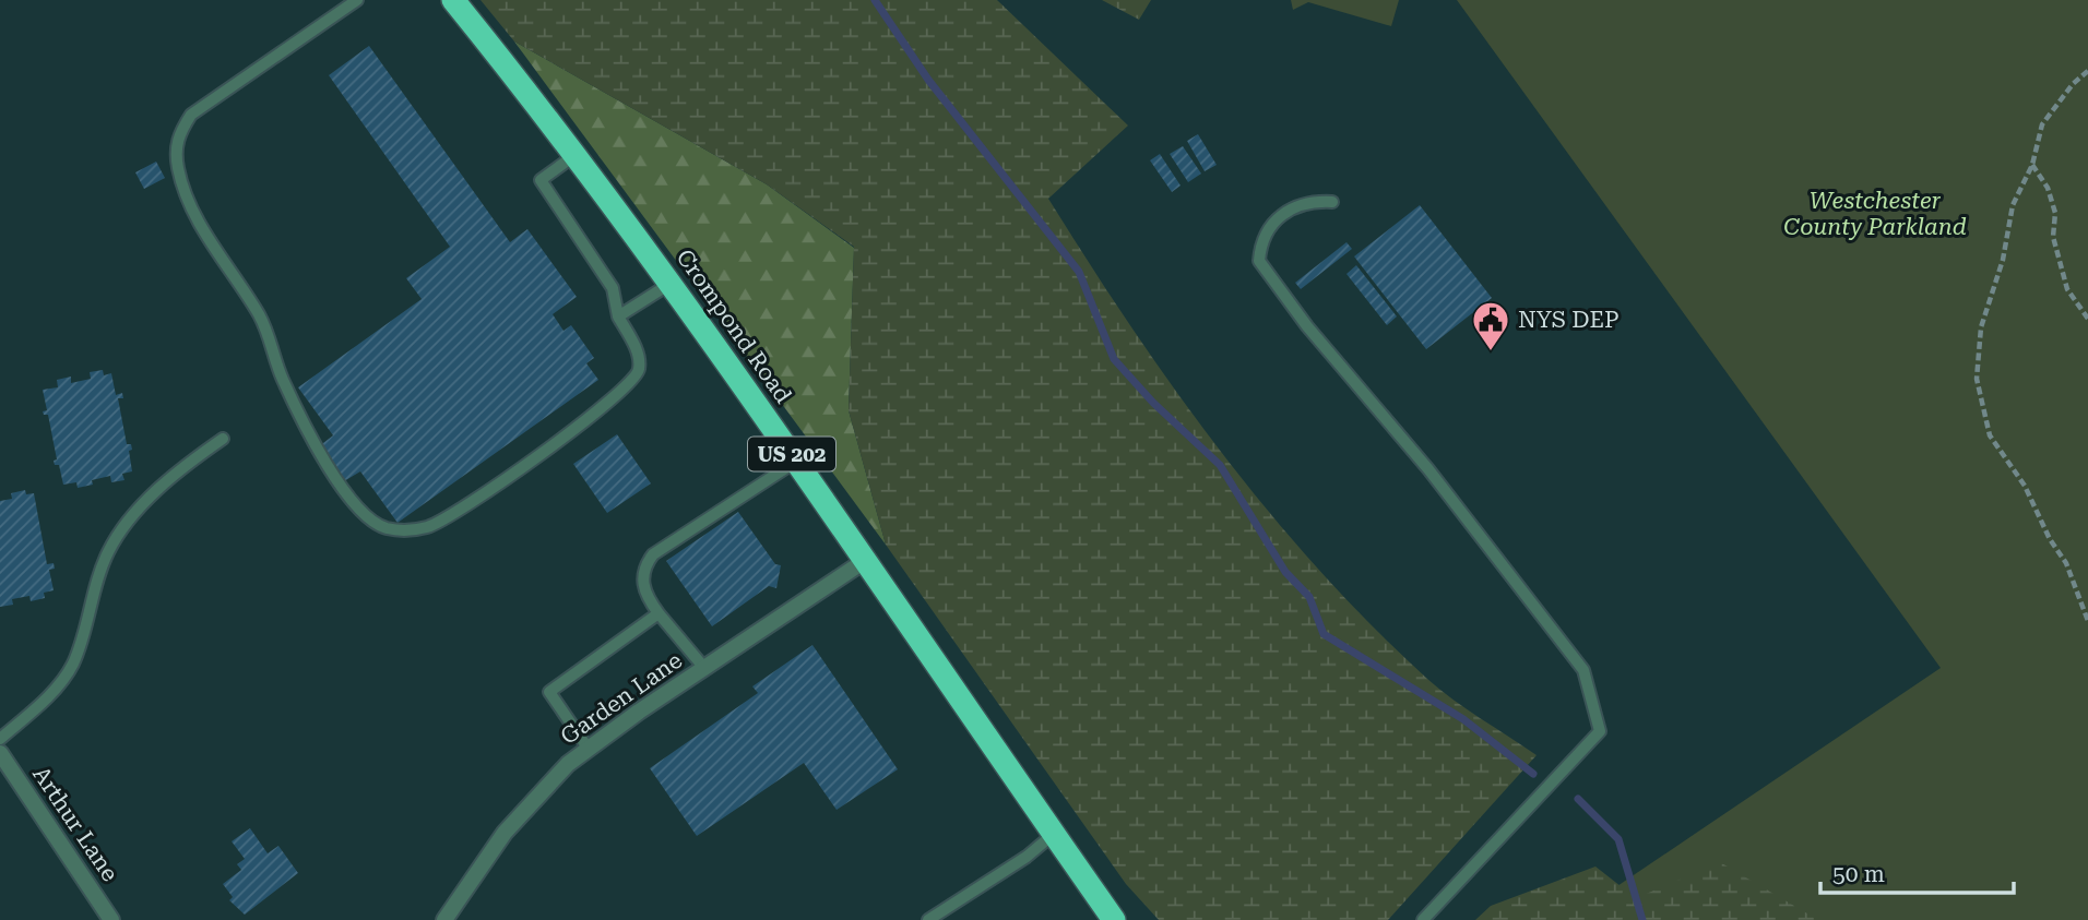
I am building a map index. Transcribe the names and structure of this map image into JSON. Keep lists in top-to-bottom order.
{
  "streets": {
    "highway": ["Crompond Road", "US 202"],
    "street": ["Garden Lane", "Arthur Lane"]
  },
  "crossings": [
    ["Crompond Road", "Garden Lane"]
  ],
  "parks": ["Westchester County Parkland"],
  "places": {
    "public building": ["NYS DEP"]
  },
  "scale_bar": "50 m"
}
